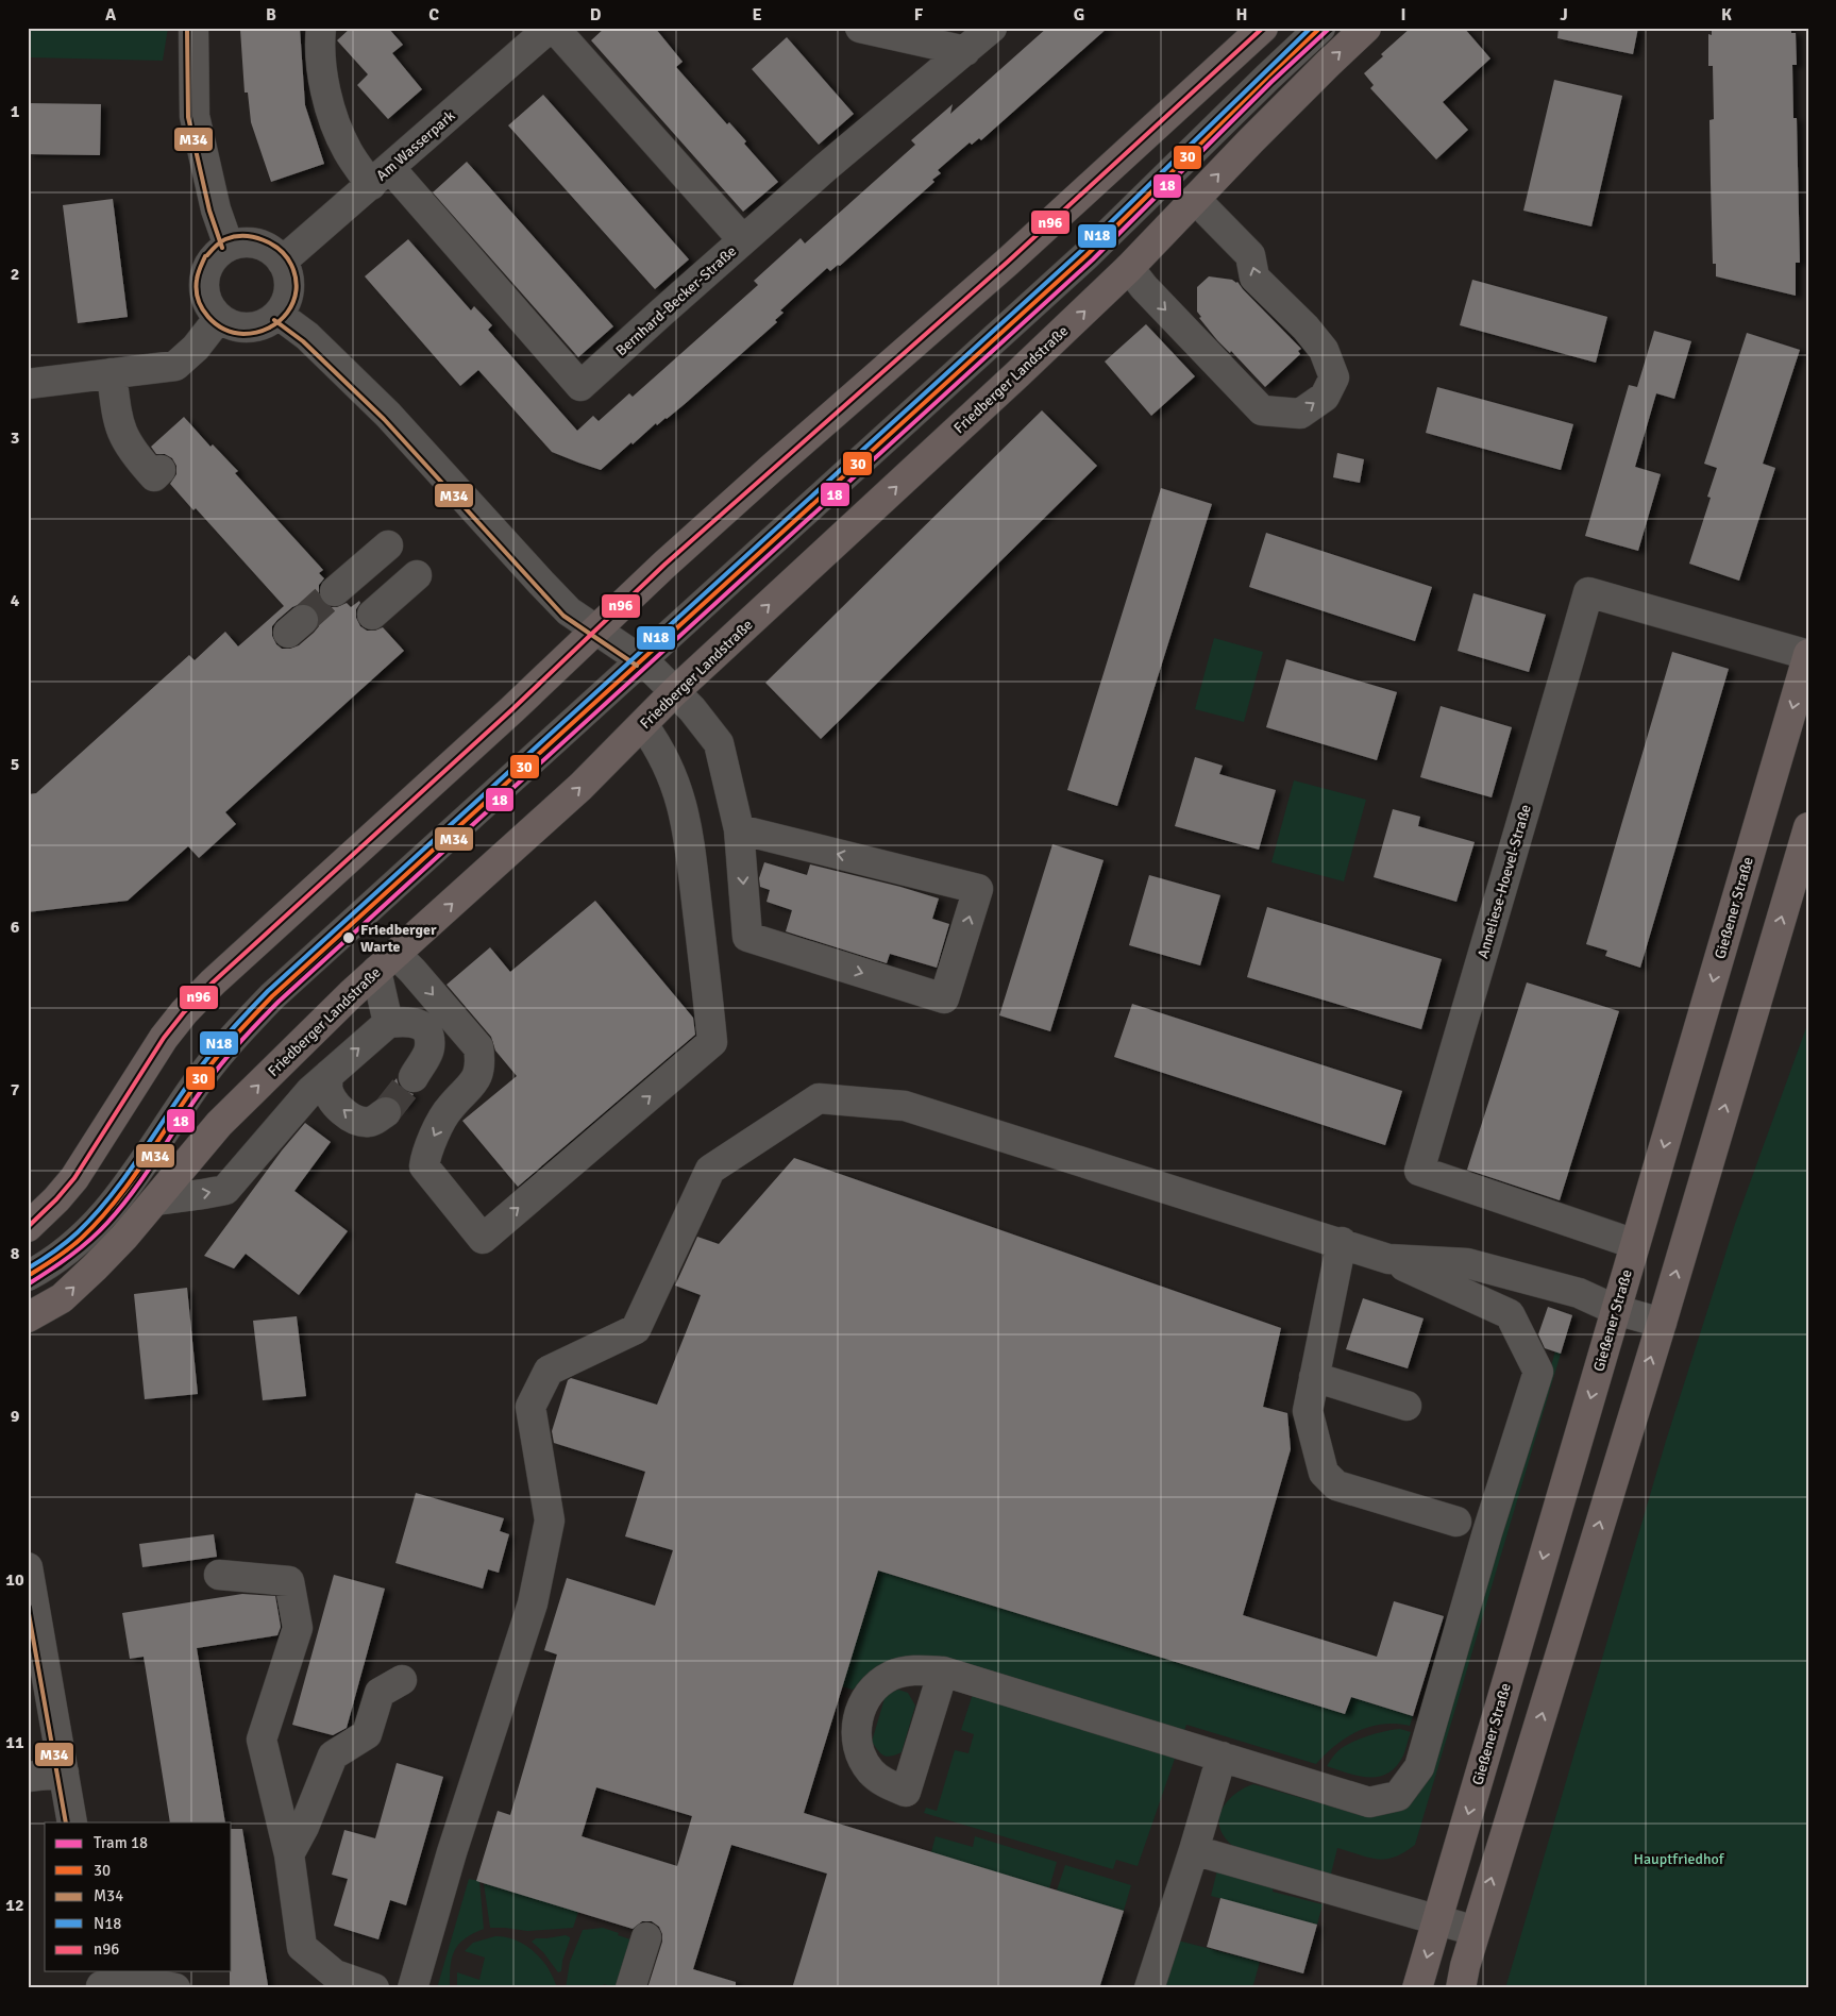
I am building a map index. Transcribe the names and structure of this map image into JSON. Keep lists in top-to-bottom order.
{
  "streets": {
    "main road": ["Friedberger Landstraße", "Gießener Straße"],
    "street": ["Am Wasserpark", "Bernhard-Becker-Straße", "Anneliese-Hoevel-Straße"]
  },
  "crossings": [
    ["Am Wasserpark", "Bernhard-Becker-Straße"],
    ["Anneliese-Hoevel-Straße", "Gießener Straße"]
  ],
  "parks": ["Hauptfriedhof"],
  "places": ["Friedberger Warte"],
  "lines": [
    "tram line 18",
    "transit line 30",
    "transit line M34",
    "transit line N18",
    "transit line n96"
  ],
  "legend": [
    "Tram 18",
    "30",
    "M34",
    "N18",
    "n96"
  ],
  "grid": {
    "columns": [
      "A",
      "B",
      "C",
      "D",
      "E",
      "F",
      "G",
      "H",
      "I",
      "J",
      "K"
    ],
    "rows": [
      "1",
      "2",
      "3",
      "4",
      "5",
      "6",
      "7",
      "8",
      "9",
      "10",
      "11",
      "12"
    ]
  }
}
